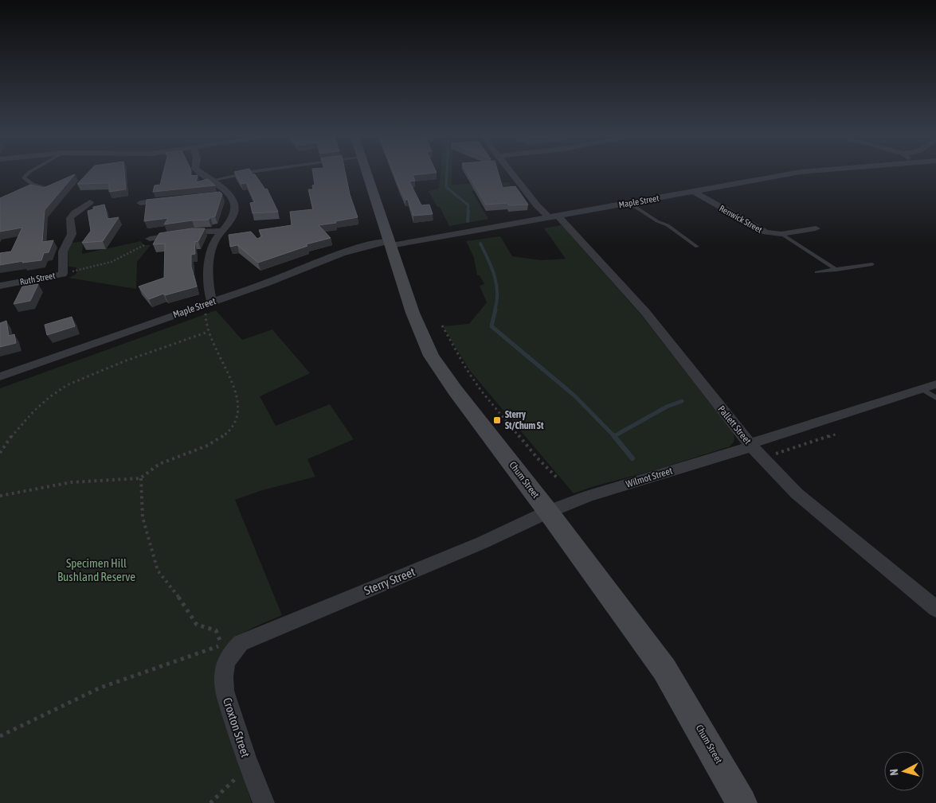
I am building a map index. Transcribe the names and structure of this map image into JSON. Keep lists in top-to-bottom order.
{
  "streets": {
    "street": [
      "Maple Street",
      "Renwick Street",
      "Ruth Street",
      "Pallett Street",
      "Wilmot Street",
      "Chum Street",
      "Sterry Street",
      "Croxton Street"
    ]
  },
  "crossings": [
    ["Maple Street", "Renwick Street"],
    ["Maple Street", "Pallett Street"],
    ["Maple Street", "Chum Street"],
    ["Pallett Street", "Wilmot Street"],
    ["Wilmot Street", "Chum Street"],
    ["Wilmot Street", "Sterry Street"],
    ["Chum Street", "Sterry Street"],
    ["Sterry Street", "Croxton Street"]
  ],
  "parks": ["Specimen Hill Bushland Reserve"],
  "places": {
    "transit": ["Sterry St/Chum St"]
  },
  "north": "left"
}
